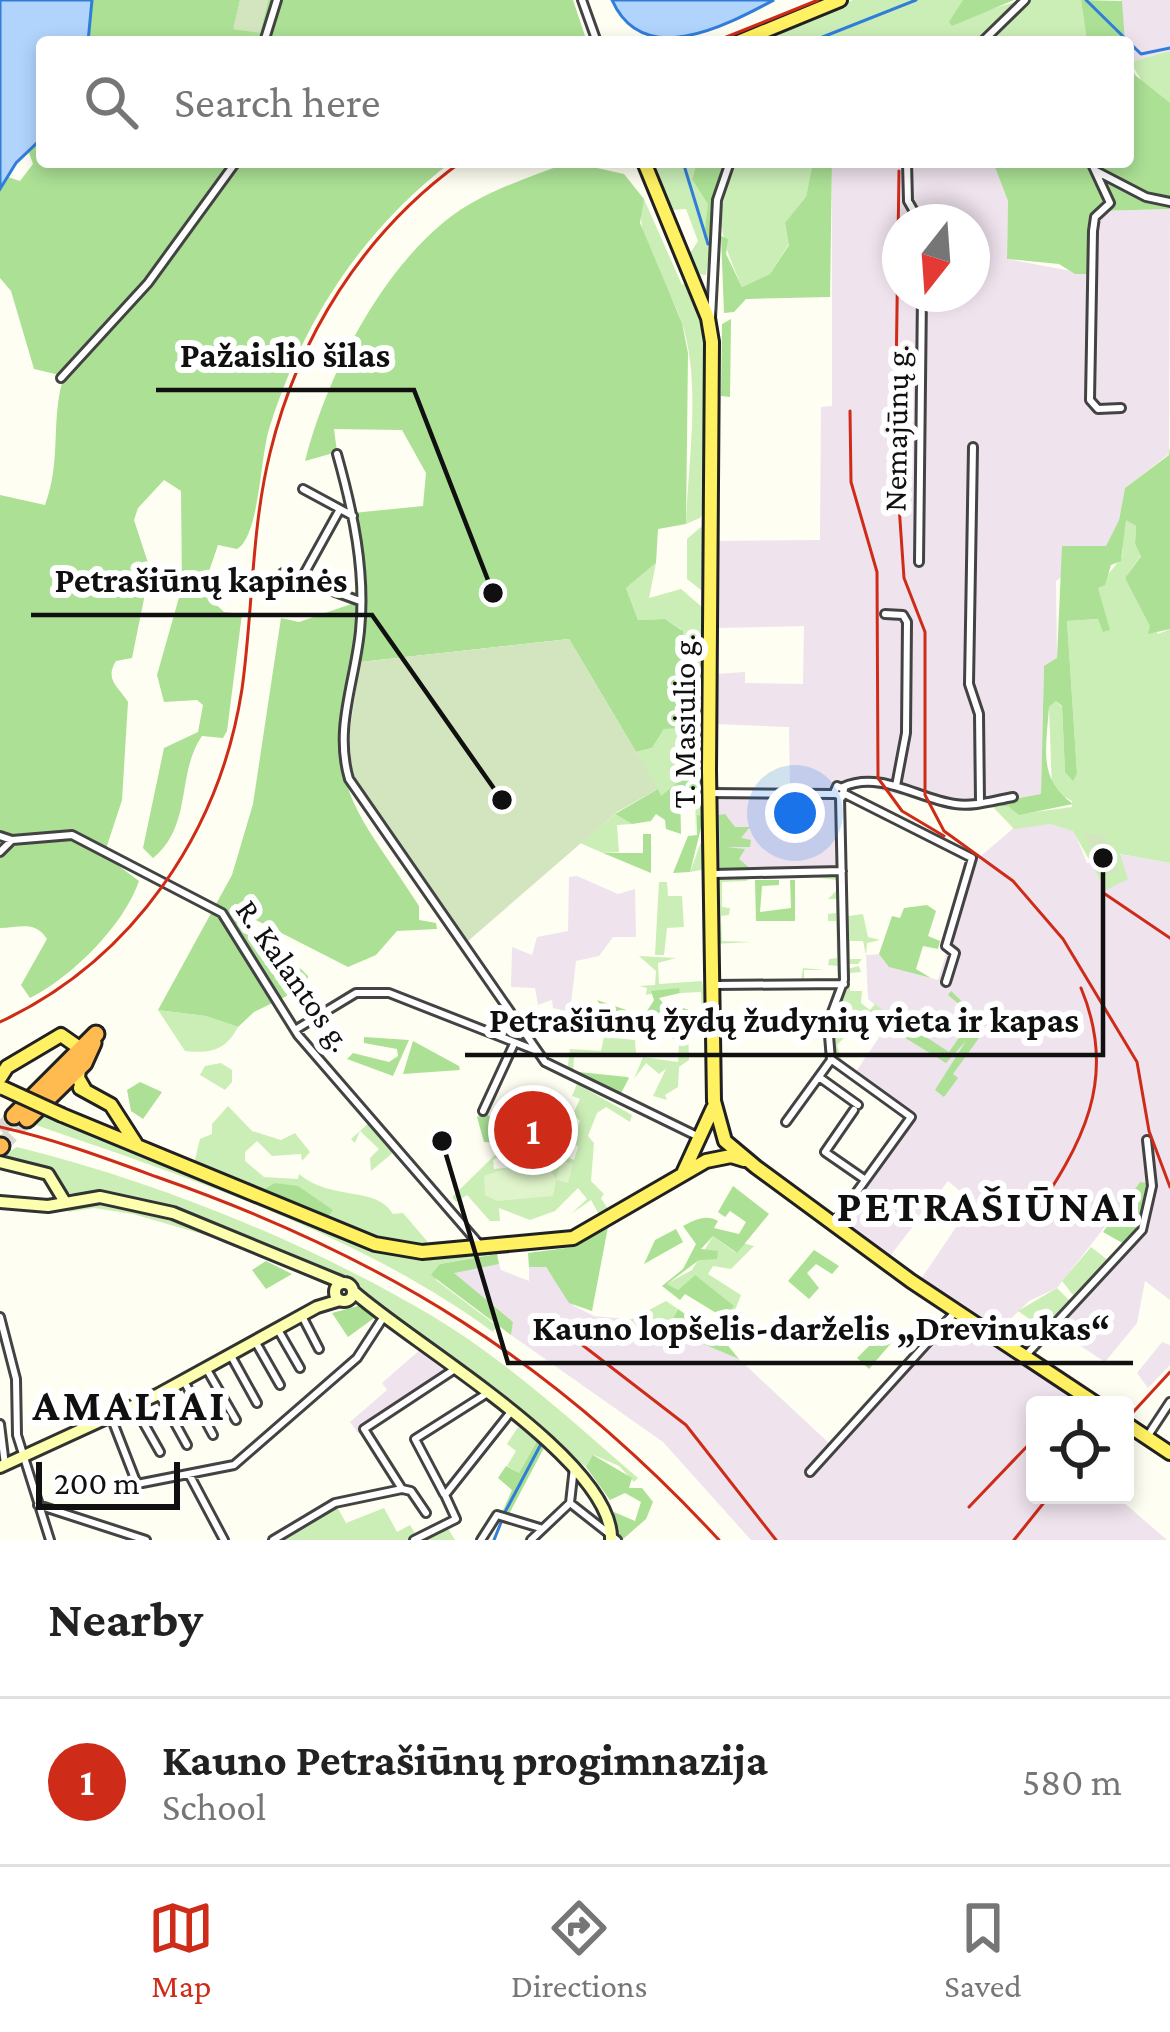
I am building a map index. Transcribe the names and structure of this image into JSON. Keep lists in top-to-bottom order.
{
  "streets": {
    "main road": ["T. Masiulio g."],
    "street": ["Nemajūnų g.", "R. Kalantos g."]
  },
  "districts": ["PETRAŠIŪNAI", "AMALIAI"],
  "places": [
    "Pažaislio šilas",
    "Petrašiūnų kapinės",
    "Petrašiūnų žydų žudynių vieta ir kapas",
    "Kauno lopšelis-darželis „Drevinukas“"
  ],
  "scale_bar": "200 m",
  "north": "bottom",
  "page": {
    "search": "Search here",
    "pins": "1",
    "scale": "200 m",
    "heading": "Nearby",
    "list": [
      {
        "mark": "1",
        "name": "Kauno Petrašiūnų progimnazija",
        "note": "School",
        "value": "580 m"
      }
    ],
    "nav": ["Map", "Directions", "Saved"]
  }
}
